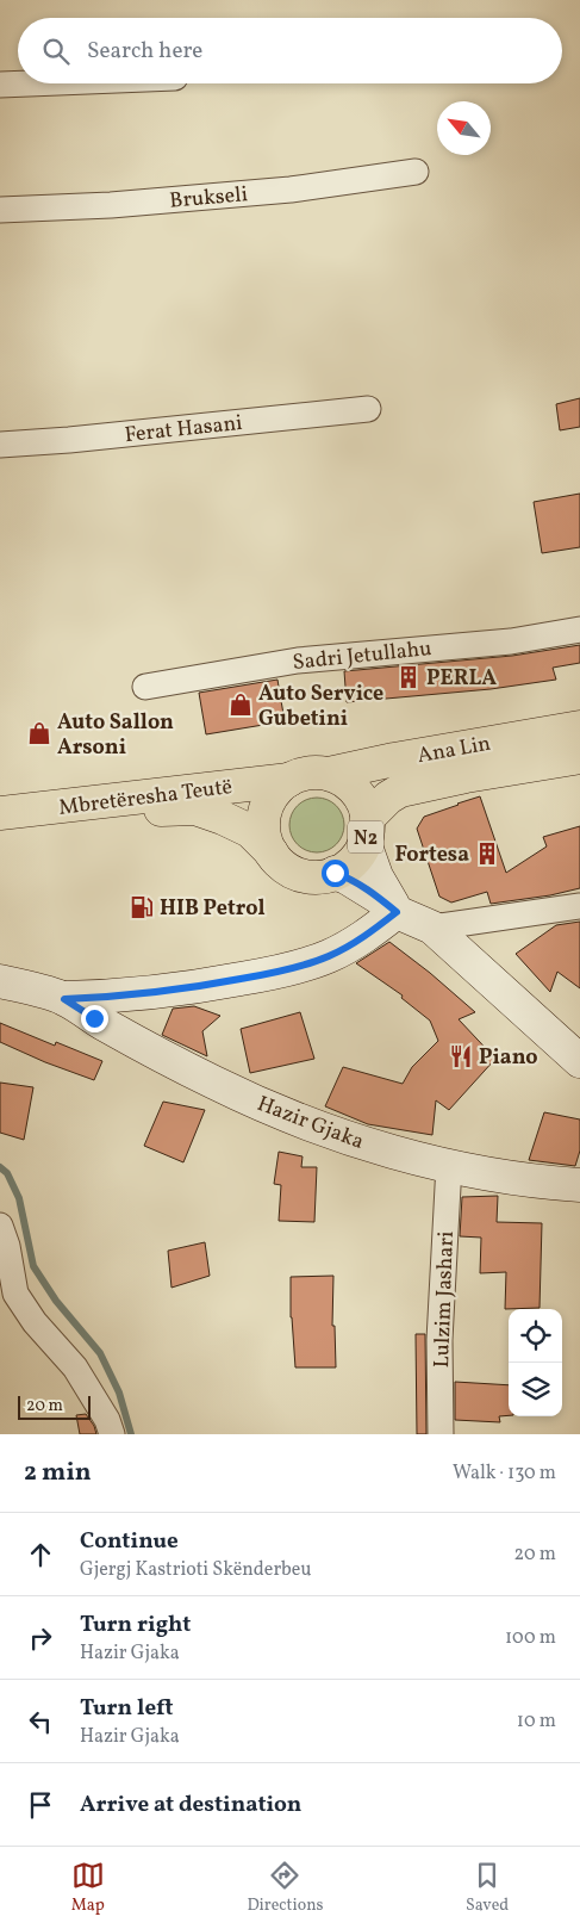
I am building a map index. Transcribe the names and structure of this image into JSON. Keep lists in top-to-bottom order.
{
  "streets": {
    "main road": ["Ana Lin", "Mbretëresha Teutë", "N2"],
    "street": [
      "Brukseli",
      "Ferat Hasani",
      "Sadri Jetullahu",
      "Hazir Gjaka",
      "Lulzim Jashari"
    ]
  },
  "crossings": [
    ["Ana Lin", "Mbretëresha Teutë"],
    ["Ana Lin", "N2"],
    ["Mbretëresha Teutë", "N2"],
    ["Hazir Gjaka", "Lulzim Jashari"]
  ],
  "places": {
    "building": ["PERLA", "Fortesa"],
    "shop": ["Auto Service Gubetini", "Auto Sallon Arsoni"],
    "fuel station": ["HIB Petrol"],
    "restaurant": ["Piano"]
  },
  "scale_bar": "20 m",
  "north": "top left",
  "page": {
    "search": "Search here",
    "scale": "20 m",
    "heading": ["2 min", "Walk · 130 m"],
    "list": [
      ["Continue", "Gjergj Kastrioti Skënderbeu", "20 m"],
      ["Turn right", "Hazir Gjaka", "100 m"],
      ["Turn left", "Hazir Gjaka", "10 m"],
      "Arrive at destination"
    ],
    "nav": ["Map", "Directions", "Saved"]
  }
}
